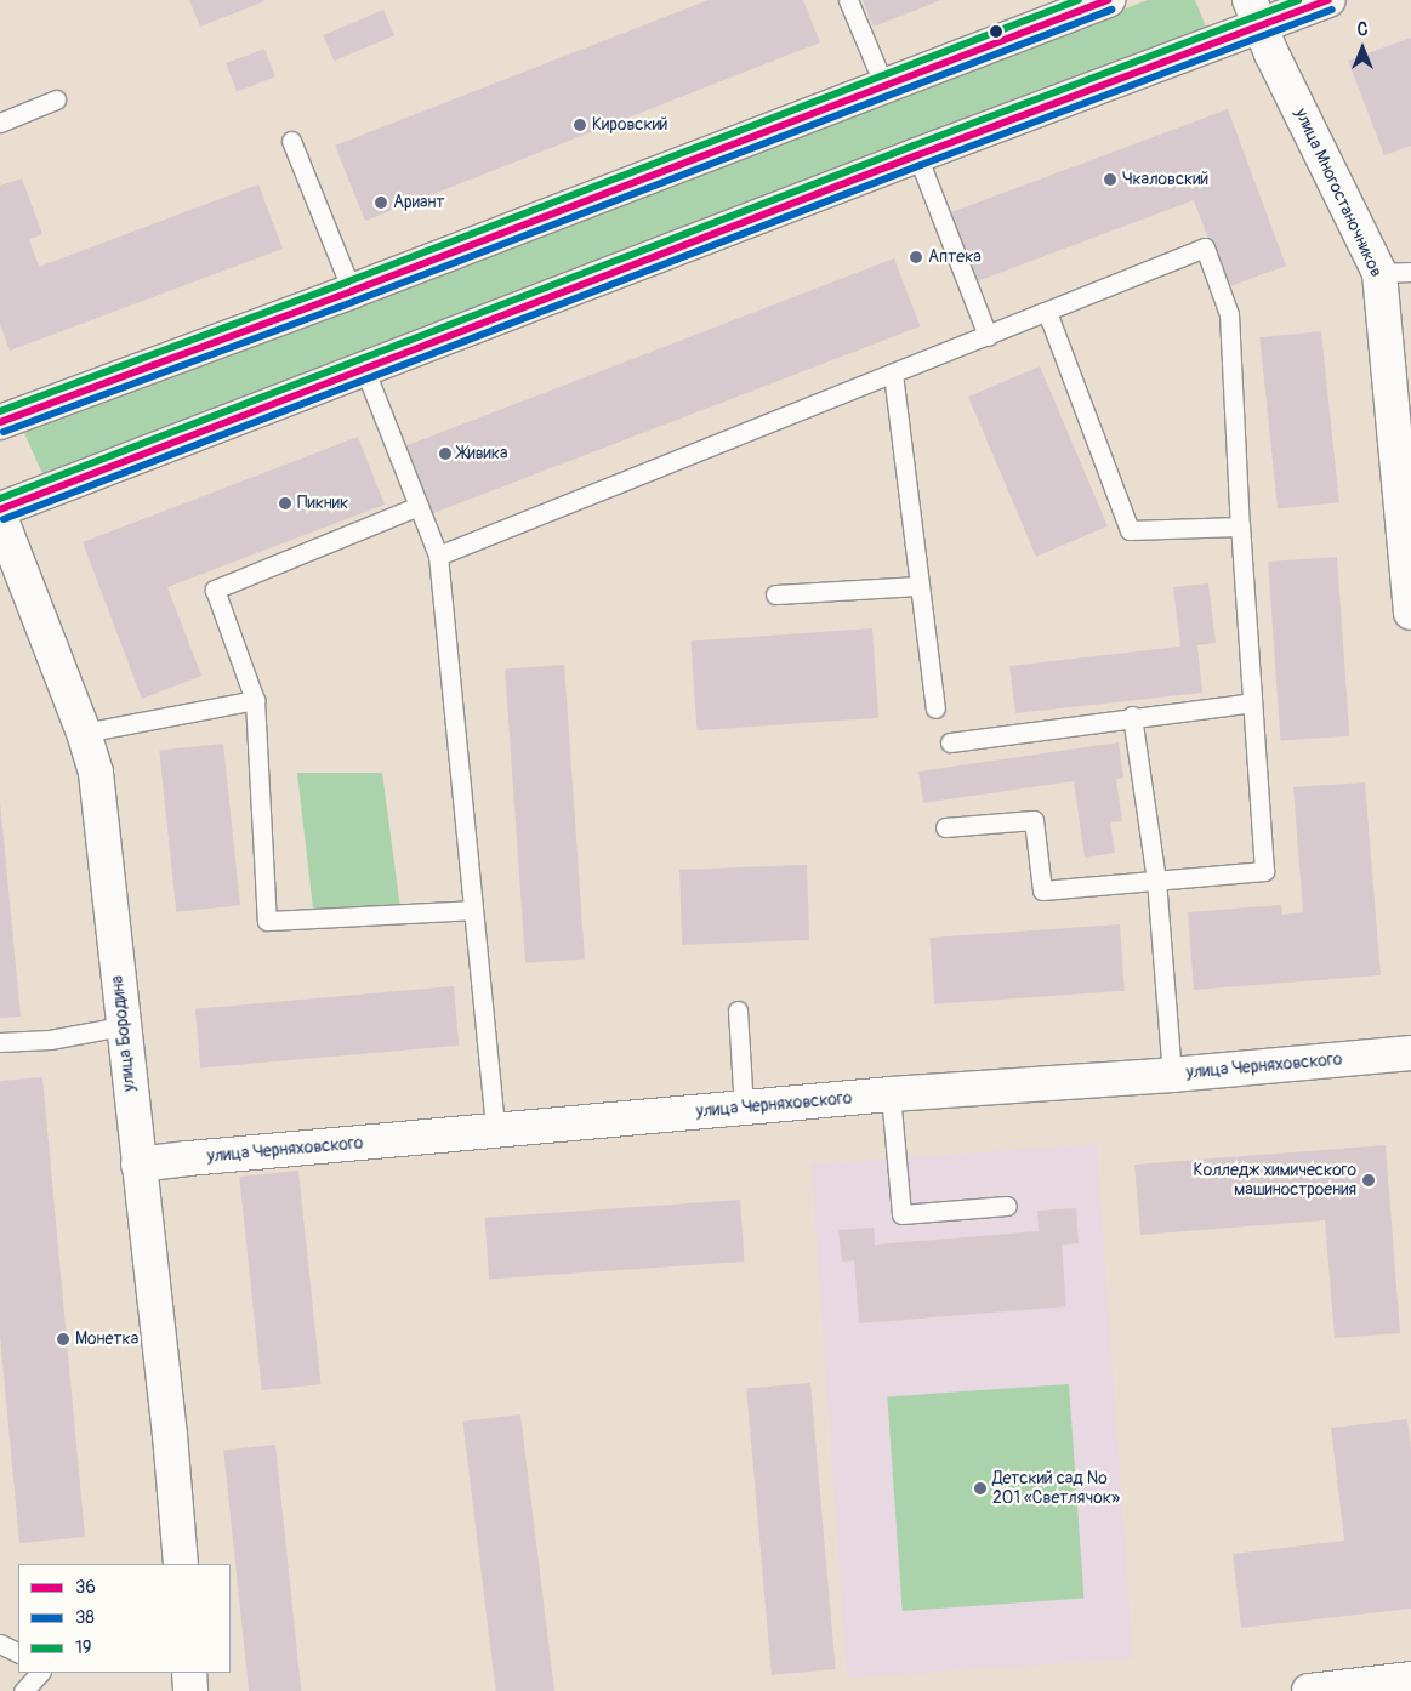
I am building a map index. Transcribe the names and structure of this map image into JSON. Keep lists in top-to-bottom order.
{
  "streets": {
    "street": ["улица Многостаночников", "улица Бородина", "улица Черняховского"]
  },
  "crossings": [
    ["улица Бородина", "улица Черняховского"]
  ],
  "places": [
    "Кировский",
    "Чкаловский",
    "Ариант",
    "Аптека",
    "Живика",
    "Пикник",
    "Колледж химического машиностроения",
    "Монетка",
    "Детский сад № 201 «Светлячок»"
  ],
  "lines": ["transit line 36", "transit line 19", "transit line 38"],
  "legend": ["36", "38", "19"],
  "north": "top"
}
